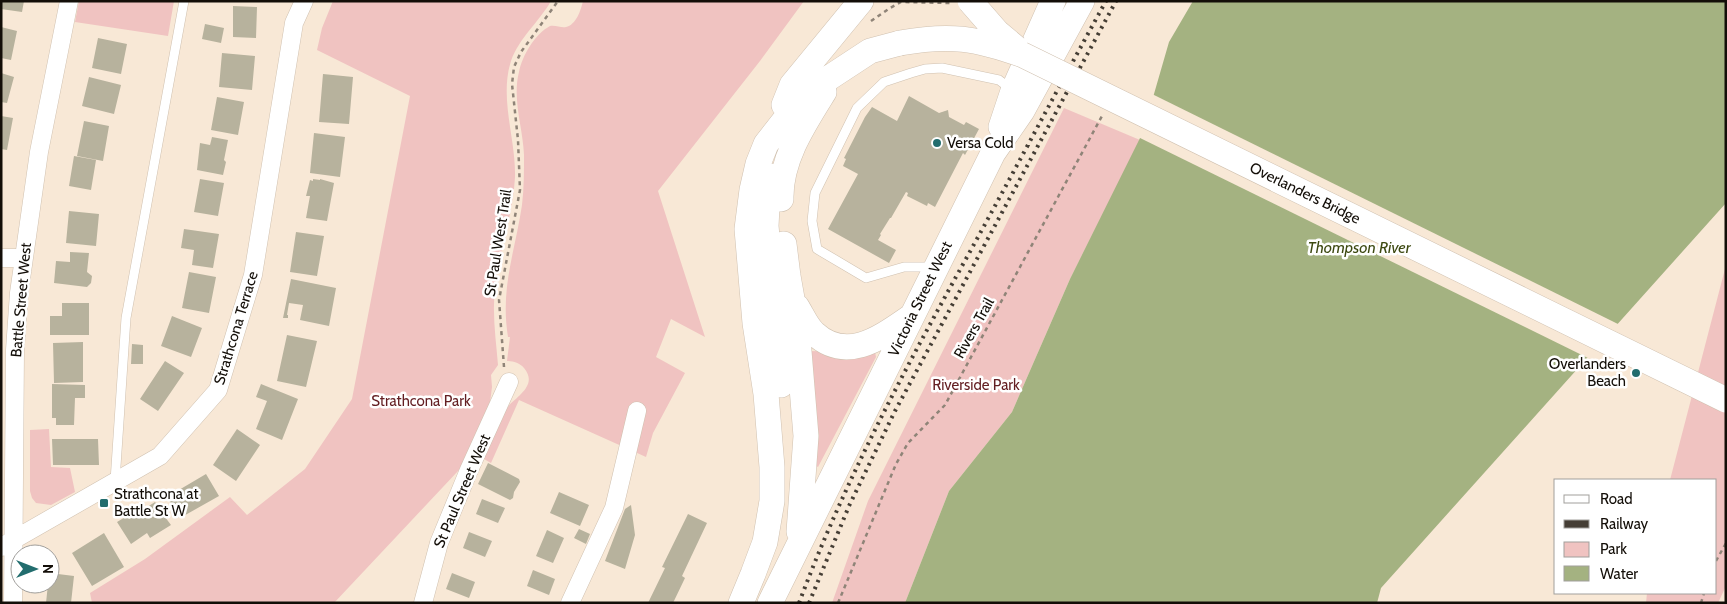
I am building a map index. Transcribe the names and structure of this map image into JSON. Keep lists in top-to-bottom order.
{
  "streets": {
    "main road": ["Overlanders Bridge", "Victoria Street West"],
    "street": ["Battle Street West", "Strathcona Terrace", "St Paul Street West"],
    "path": ["St Paul West Trail", "Rivers Trail"]
  },
  "crossings": [
    ["St Paul West Trail", "St Paul Street West"],
    ["Battle Street West", "Strathcona Terrace"]
  ],
  "water": ["Thompson River"],
  "parks": ["Riverside Park", "Strathcona Park"],
  "places": {
    "other": ["Versa Cold", "Overlanders Beach"],
    "transit": ["Strathcona at Battle St W"]
  },
  "legend": [
    "Road",
    "Railway",
    "Park",
    "Water"
  ],
  "north": "right"
}
